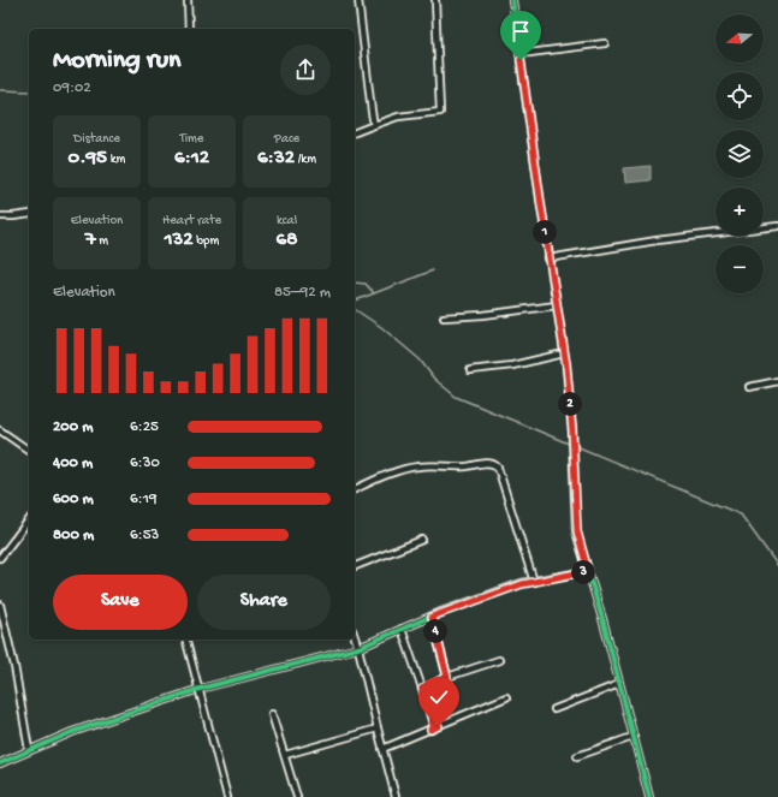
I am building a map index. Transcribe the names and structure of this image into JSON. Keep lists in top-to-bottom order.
{
  "north": "left",
  "page": {
    "map_buttons": ["+", "−"],
    "heading": ["Morning run", "09:02"],
    "stats": [
      ["Distance", "0.95 km"],
      ["Time", "6:12"],
      ["Pace", "6:32 /km"],
      ["Elevation", "7 m"],
      ["Heart rate", "132 bpm"],
      ["kcal", "68"]
    ],
    "pins": [
      "1",
      "2",
      "3",
      "4"
    ],
    "chart": ["Elevation", "85–92 m"],
    "list": [
      {
        "name": "200 m",
        "note": "6:25"
      },
      {
        "name": "400 m",
        "note": "6:30"
      },
      {
        "name": "600 m",
        "note": "6:19"
      },
      {
        "name": "800 m",
        "note": "6:53"
      }
    ],
    "buttons": ["Save", "Share"]
  }
}
